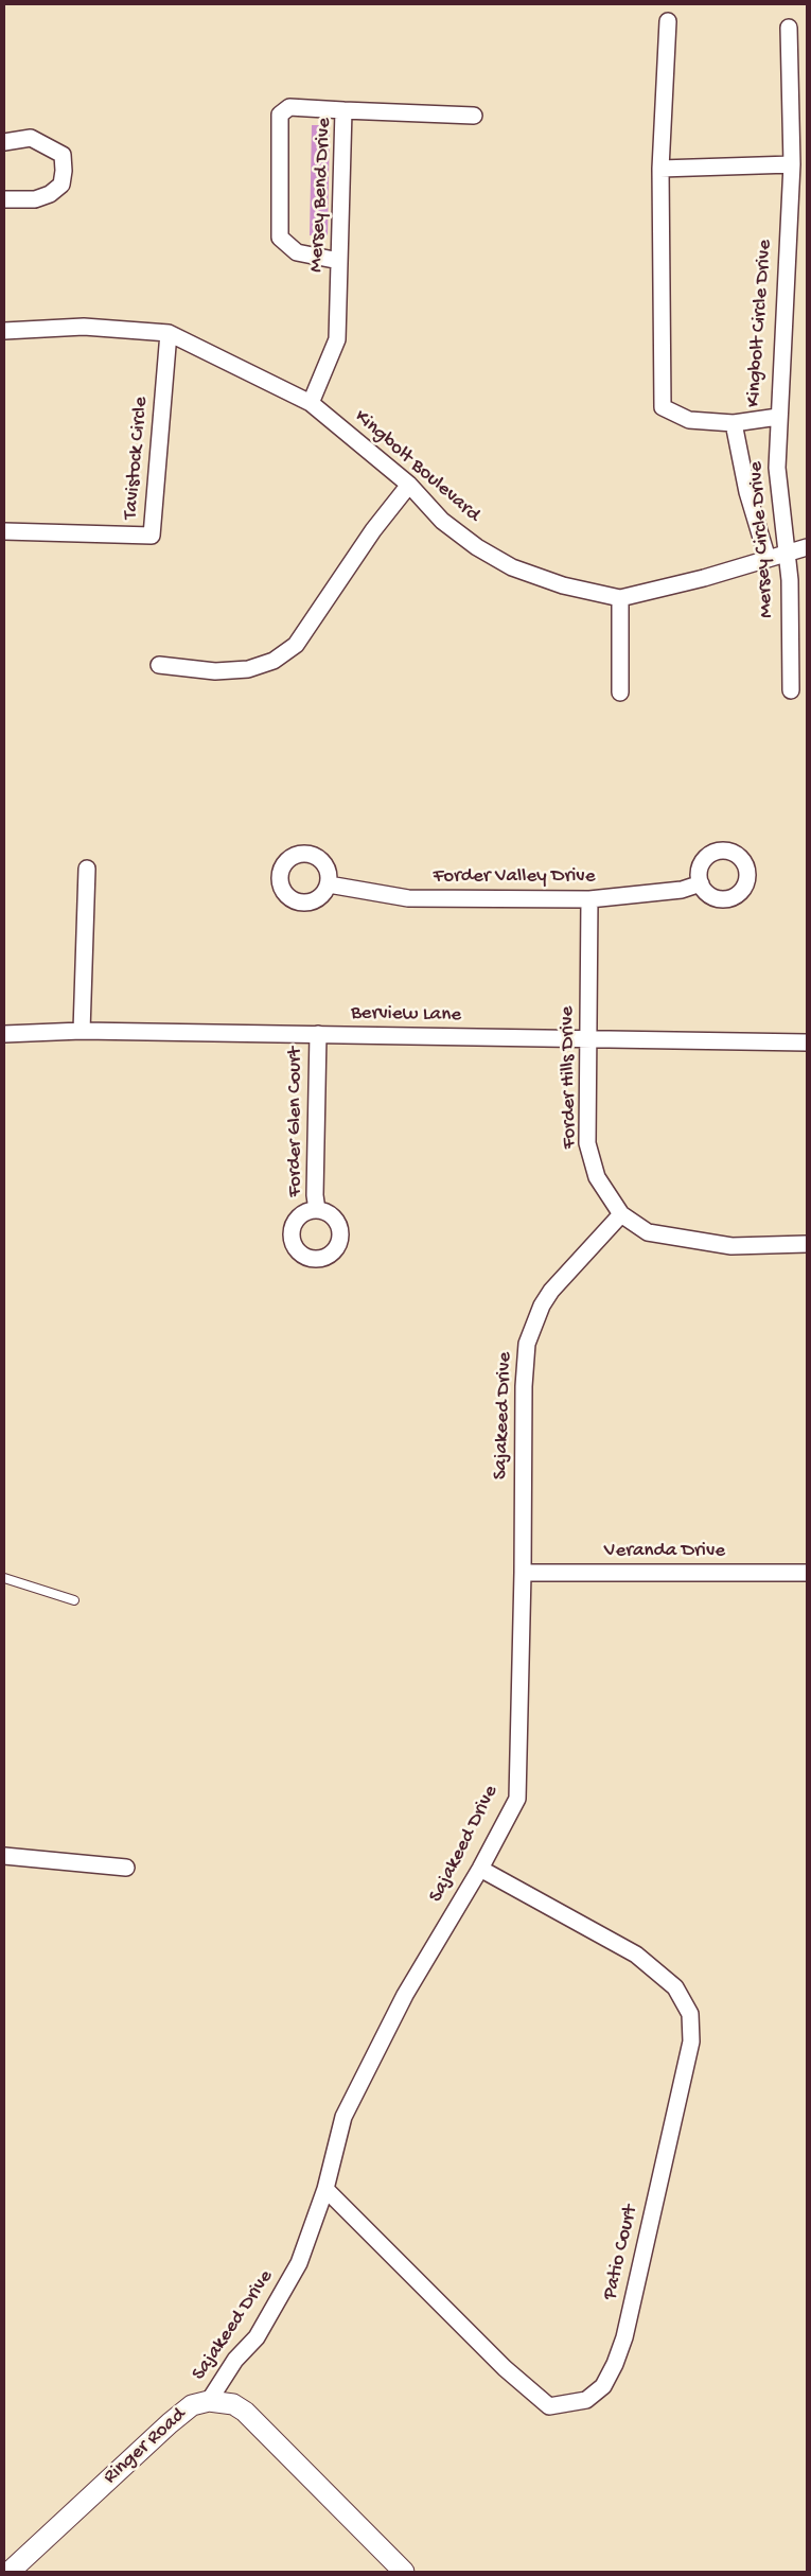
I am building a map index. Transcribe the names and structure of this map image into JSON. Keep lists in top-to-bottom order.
{
  "streets": {
    "street": [
      "Mersey Bend Drive",
      "Kingbolt Circle Drive",
      "Tavistock Circle",
      "Kingbolt Boulevard",
      "Mersey Circle Drive",
      "Forder Valley Drive",
      "Berview Lane",
      "Forder Hills Drive",
      "Forder Glen Court",
      "Sajakeed Drive",
      "Veranda Drive",
      "Patio Court",
      "Ringer Road"
    ]
  },
  "crossings": [
    ["Mersey Bend Drive", "Kingbolt Boulevard"],
    ["Kingbolt Circle Drive", "Mersey Circle Drive"],
    ["Tavistock Circle", "Kingbolt Boulevard"],
    ["Kingbolt Boulevard", "Mersey Circle Drive"],
    ["Forder Valley Drive", "Forder Hills Drive"],
    ["Berview Lane", "Forder Hills Drive"],
    ["Berview Lane", "Forder Glen Court"],
    ["Forder Hills Drive", "Sajakeed Drive"],
    ["Sajakeed Drive", "Veranda Drive"],
    ["Sajakeed Drive", "Patio Court"],
    ["Sajakeed Drive", "Ringer Road"]
  ]
}
